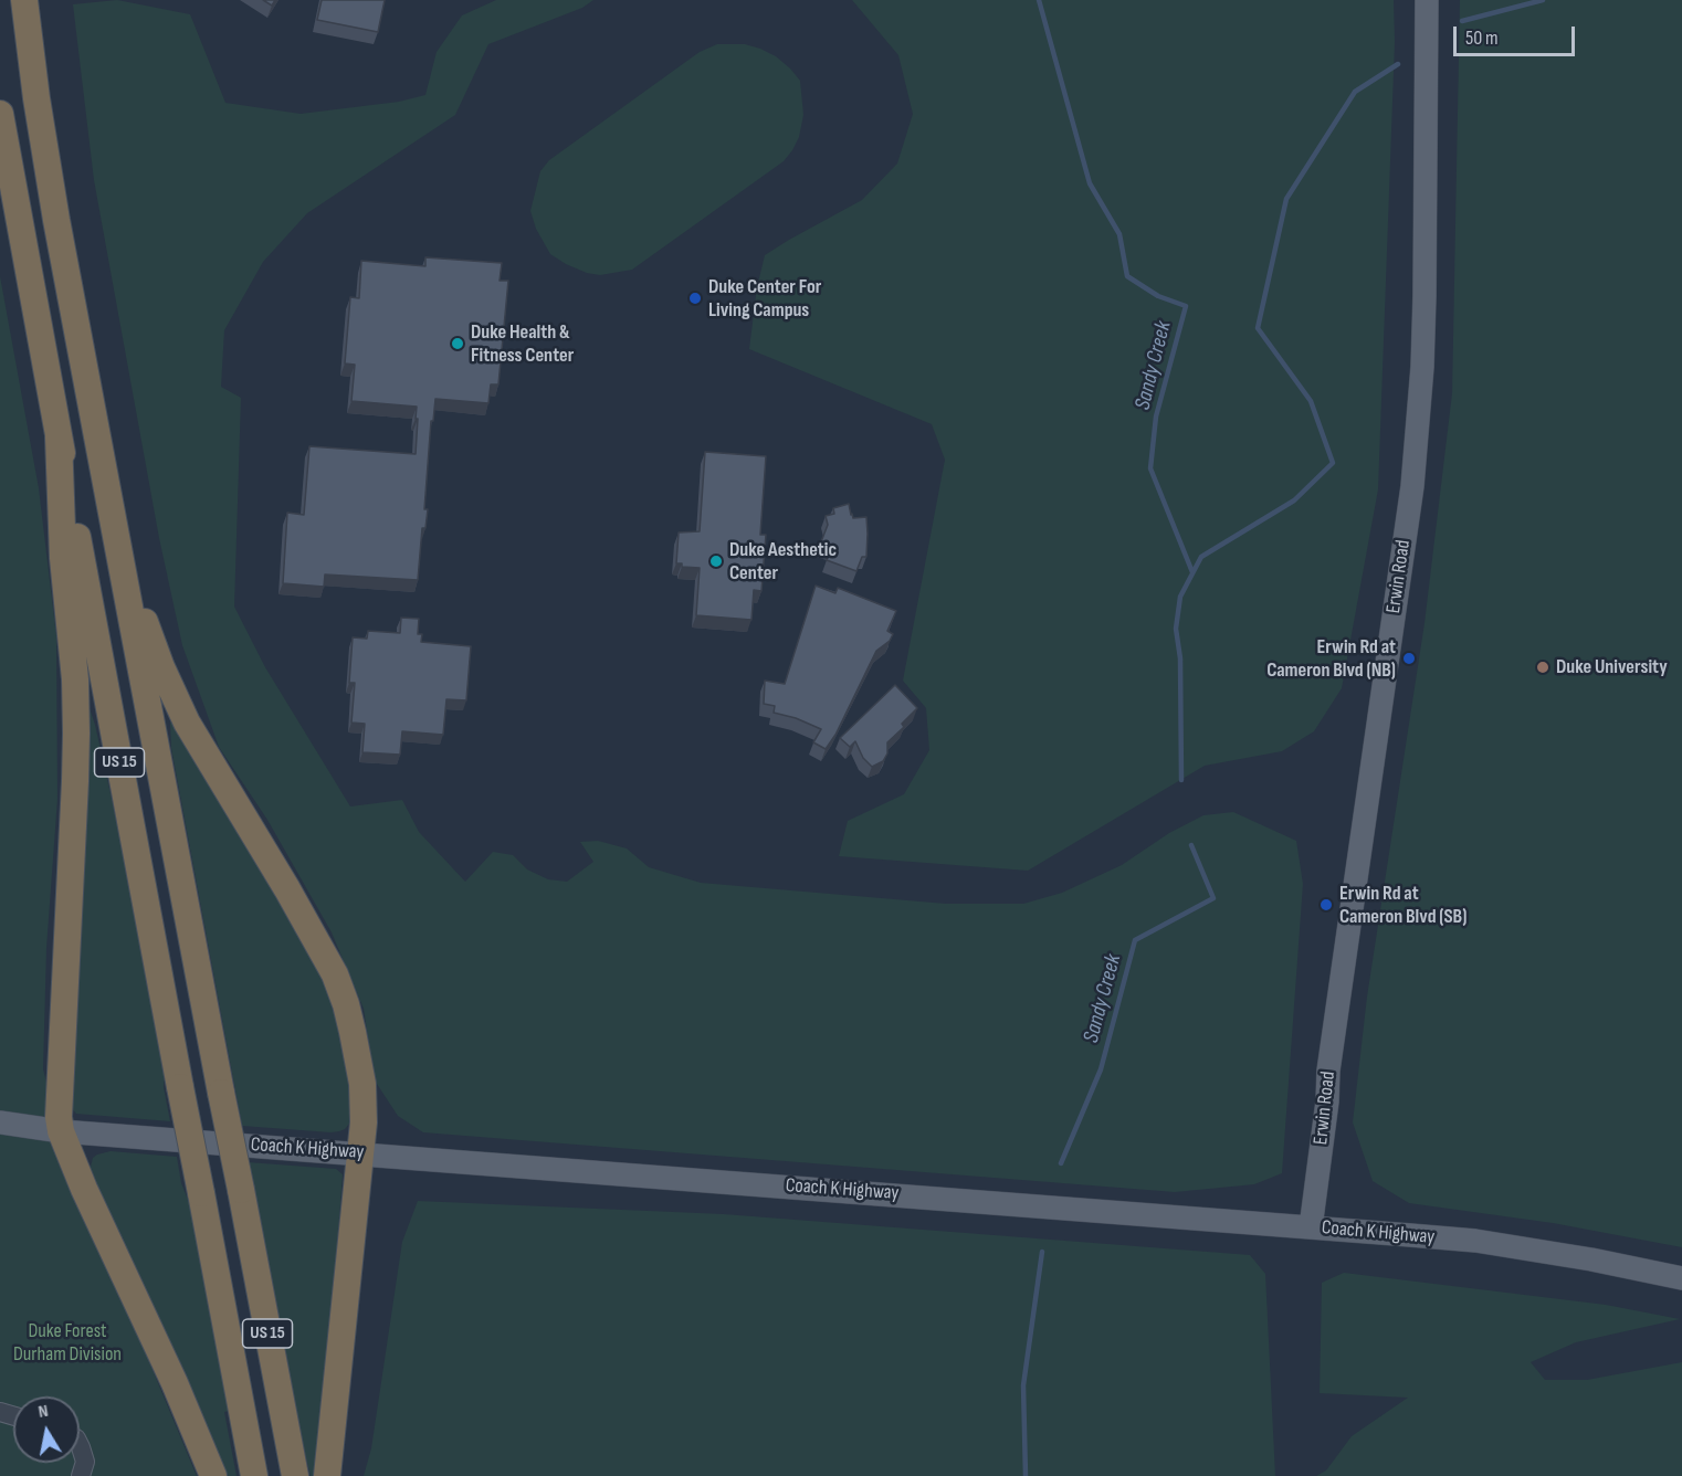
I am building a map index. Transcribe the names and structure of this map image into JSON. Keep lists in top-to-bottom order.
{
  "streets": {
    "highway": ["US 15"],
    "main road": ["Erwin Road", "Coach K Highway"]
  },
  "crossings": [
    ["Erwin Road", "Coach K Highway"]
  ],
  "water": ["Sandy Creek"],
  "parks": ["Duke Forest Durham Division"],
  "places": [
    "Duke Center For Living Campus",
    "Duke Health & Fitness Center",
    "Duke Aesthetic Center",
    "Erwin Rd at Cameron Blvd (NB)",
    "Duke University",
    "Erwin Rd at Cameron Blvd (SB)"
  ],
  "scale_bar": "50 m",
  "north": "top"
}
